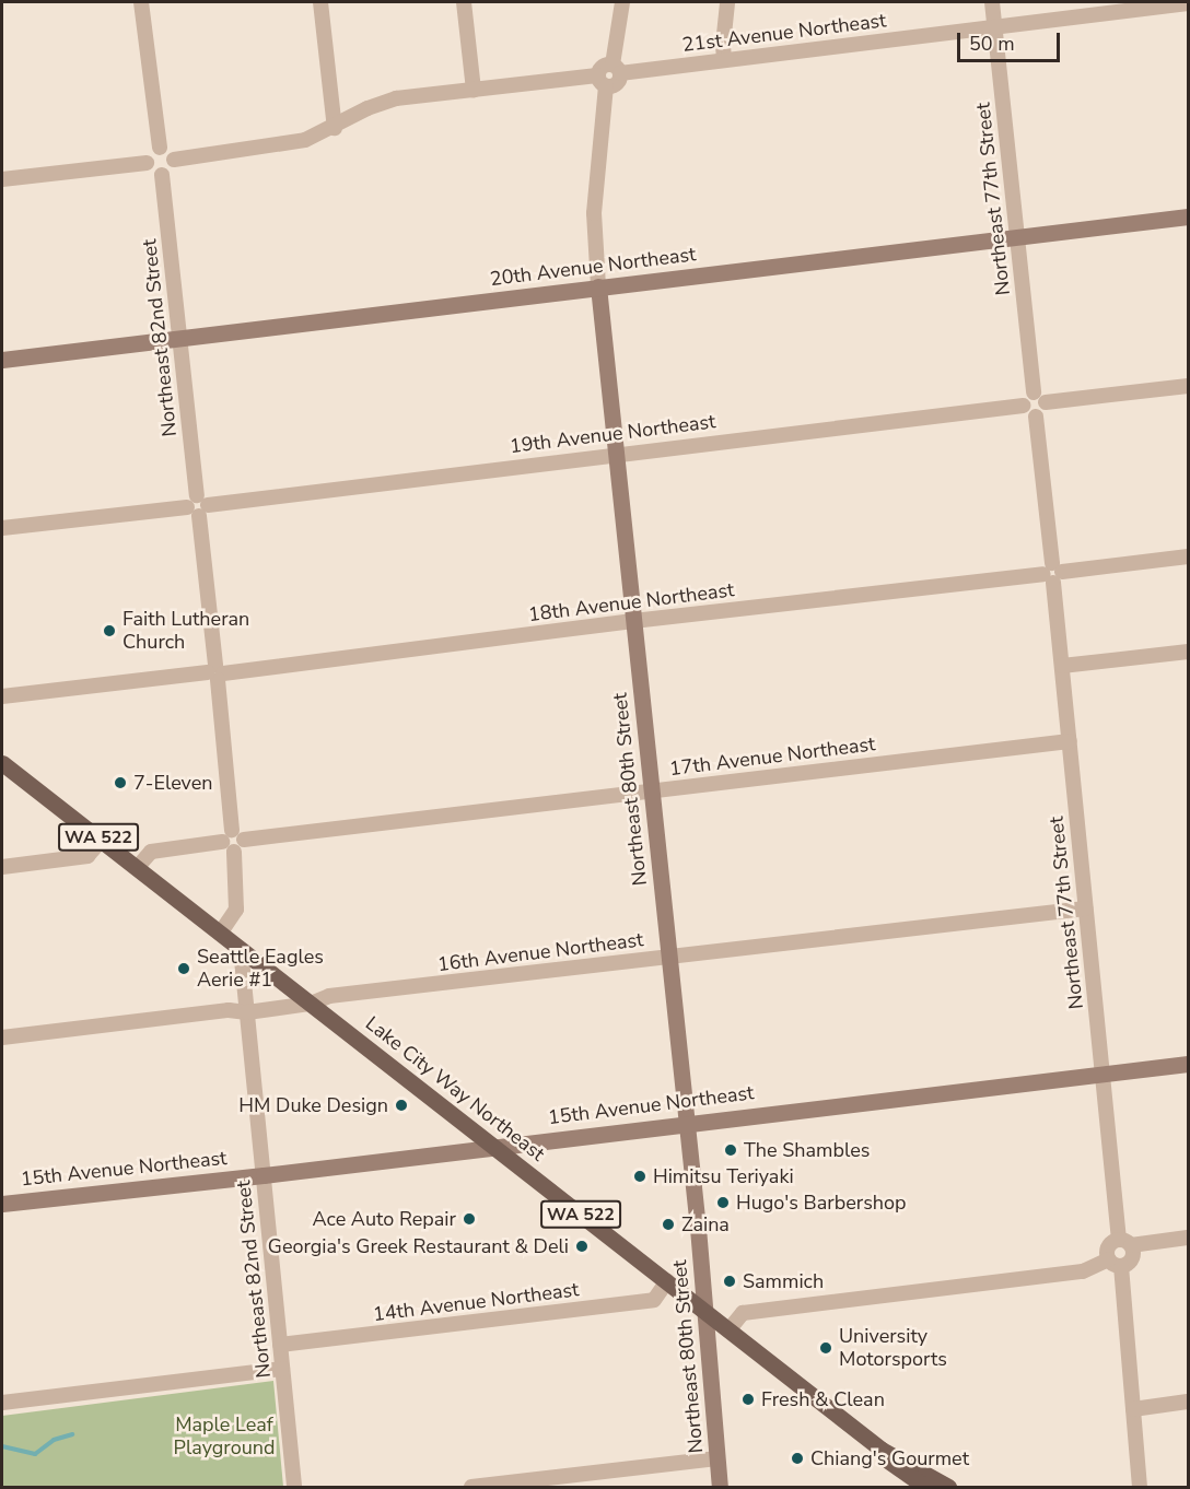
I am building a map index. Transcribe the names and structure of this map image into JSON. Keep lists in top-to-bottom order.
{
  "streets": {
    "main road": ["WA 522", "Lake City Way Northeast"],
    "street": [
      "21st Avenue Northeast",
      "Northeast 77th Street",
      "20th Avenue Northeast",
      "Northeast 82nd Street",
      "19th Avenue Northeast",
      "18th Avenue Northeast",
      "17th Avenue Northeast",
      "Northeast 80th Street",
      "16th Avenue Northeast",
      "15th Avenue Northeast",
      "14th Avenue Northeast"
    ]
  },
  "crossings": [
    ["21st Avenue Northeast", "Northeast 77th Street"],
    ["Northeast 77th Street", "20th Avenue Northeast"],
    ["Northeast 77th Street", "19th Avenue Northeast"],
    ["Northeast 77th Street", "18th Avenue Northeast"],
    ["Northeast 77th Street", "17th Avenue Northeast"],
    ["Northeast 77th Street", "16th Avenue Northeast"],
    ["Northeast 77th Street", "15th Avenue Northeast"],
    ["20th Avenue Northeast", "Northeast 82nd Street"],
    ["20th Avenue Northeast", "Northeast 80th Street"],
    ["Northeast 82nd Street", "19th Avenue Northeast"],
    ["Northeast 82nd Street", "18th Avenue Northeast"],
    ["Northeast 82nd Street", "17th Avenue Northeast"],
    ["Northeast 82nd Street", "16th Avenue Northeast"],
    ["Northeast 82nd Street", "Lake City Way Northeast"],
    ["Northeast 82nd Street", "15th Avenue Northeast"],
    ["Northeast 82nd Street", "14th Avenue Northeast"],
    ["19th Avenue Northeast", "Northeast 80th Street"],
    ["18th Avenue Northeast", "Northeast 80th Street"],
    ["17th Avenue Northeast", "Northeast 80th Street"],
    ["17th Avenue Northeast", "Lake City Way Northeast"],
    ["Northeast 80th Street", "16th Avenue Northeast"],
    ["Northeast 80th Street", "Lake City Way Northeast"],
    ["Northeast 80th Street", "15th Avenue Northeast"],
    ["16th Avenue Northeast", "Lake City Way Northeast"],
    ["Lake City Way Northeast", "15th Avenue Northeast"],
    ["Lake City Way Northeast", "14th Avenue Northeast"]
  ],
  "parks": ["Maple Leaf Playground"],
  "places": [
    "Faith Lutheran Church",
    "7-Eleven",
    "Seattle Eagles Aerie #1",
    "HM Duke Design",
    "The Shambles",
    "Himitsu Teriyaki",
    "Hugo's Barbershop",
    "Ace Auto Repair",
    "Zaina",
    "Georgia's Greek Restaurant & Deli",
    "Sammich",
    "University Motorsports",
    "Fresh & Clean",
    "Chiang's Gourmet"
  ],
  "scale_bar": "50 m"
}
